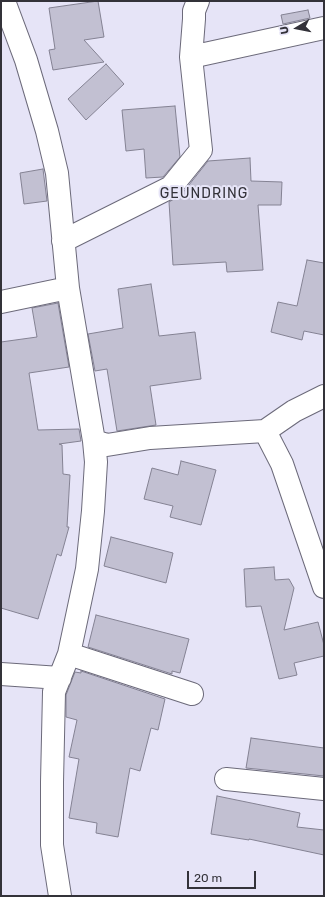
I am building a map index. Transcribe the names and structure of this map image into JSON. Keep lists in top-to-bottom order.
{
  "districts": ["GEUNDRING"],
  "scale_bar": "20 m",
  "north": "left"
}
